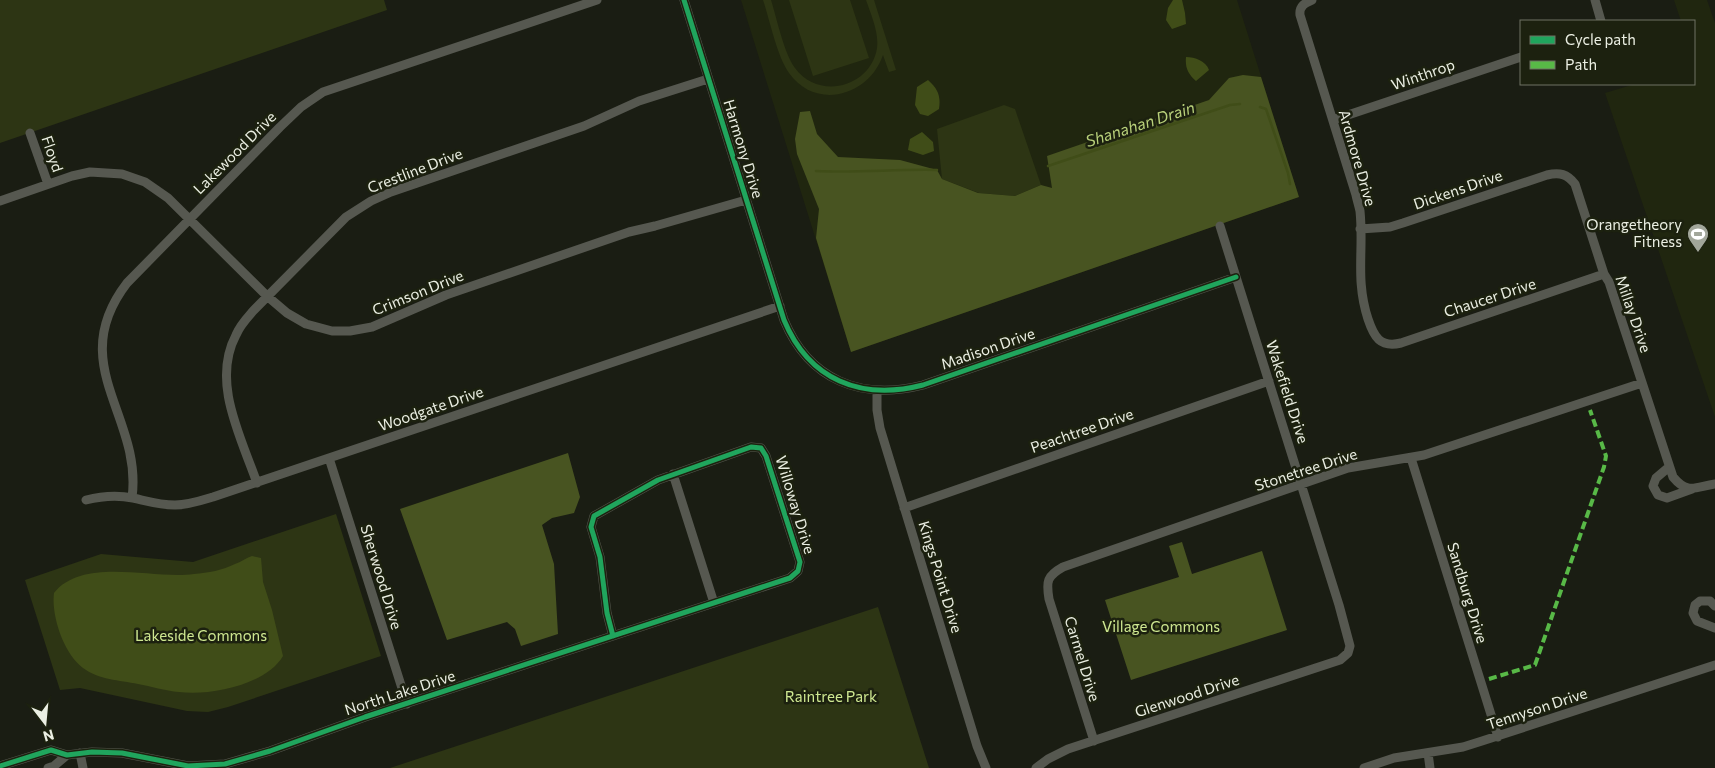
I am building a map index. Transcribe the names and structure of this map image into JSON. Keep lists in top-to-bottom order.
{
  "streets": {
    "street": [
      "Winthrop",
      "Harmony Drive",
      "Lakewood Drive",
      "Floyd",
      "Ardmore Drive",
      "Crestline Drive",
      "Dickens Drive",
      "Crimson Drive",
      "Chaucer Drive",
      "Millay Drive",
      "Madison Drive",
      "Wakefield Drive",
      "Woodgate Drive",
      "Peachtree Drive",
      "Stonetree Drive",
      "Willoway Drive",
      "Sherwood Drive",
      "Kings Point Drive",
      "Sandburg Drive",
      "Carmel Drive",
      "North Lake Drive",
      "Glenwood Drive",
      "Tennyson Drive"
    ]
  },
  "crossings": [
    ["Winthrop", "Ardmore Drive"],
    ["Harmony Drive", "Crestline Drive"],
    ["Harmony Drive", "Crimson Drive"],
    ["Harmony Drive", "Madison Drive"],
    ["Harmony Drive", "Woodgate Drive"],
    ["Lakewood Drive", "Crimson Drive"],
    ["Lakewood Drive", "Woodgate Drive"],
    ["Floyd", "Crimson Drive"],
    ["Ardmore Drive", "Dickens Drive"],
    ["Ardmore Drive", "Chaucer Drive"],
    ["Crestline Drive", "Crimson Drive"],
    ["Crestline Drive", "Woodgate Drive"],
    ["Dickens Drive", "Millay Drive"],
    ["Chaucer Drive", "Millay Drive"],
    ["Millay Drive", "Stonetree Drive"],
    ["Madison Drive", "Wakefield Drive"],
    ["Madison Drive", "Woodgate Drive"],
    ["Madison Drive", "Kings Point Drive"],
    ["Wakefield Drive", "Peachtree Drive"],
    ["Wakefield Drive", "Stonetree Drive"],
    ["Wakefield Drive", "Glenwood Drive"],
    ["Woodgate Drive", "Sherwood Drive"],
    ["Peachtree Drive", "Kings Point Drive"],
    ["Stonetree Drive", "Sandburg Drive"],
    ["Stonetree Drive", "Carmel Drive"],
    ["Willoway Drive", "North Lake Drive"],
    ["Sherwood Drive", "North Lake Drive"],
    ["Sandburg Drive", "Tennyson Drive"],
    ["Carmel Drive", "Glenwood Drive"]
  ],
  "water": ["Shanahan Drain"],
  "parks": ["Village Commons", "Lakeside Commons", "Raintree Park"],
  "places": {
    "sports": ["Orangetheory Fitness"]
  },
  "legend": ["Cycle path", "Path"],
  "north": "bottom"
}
